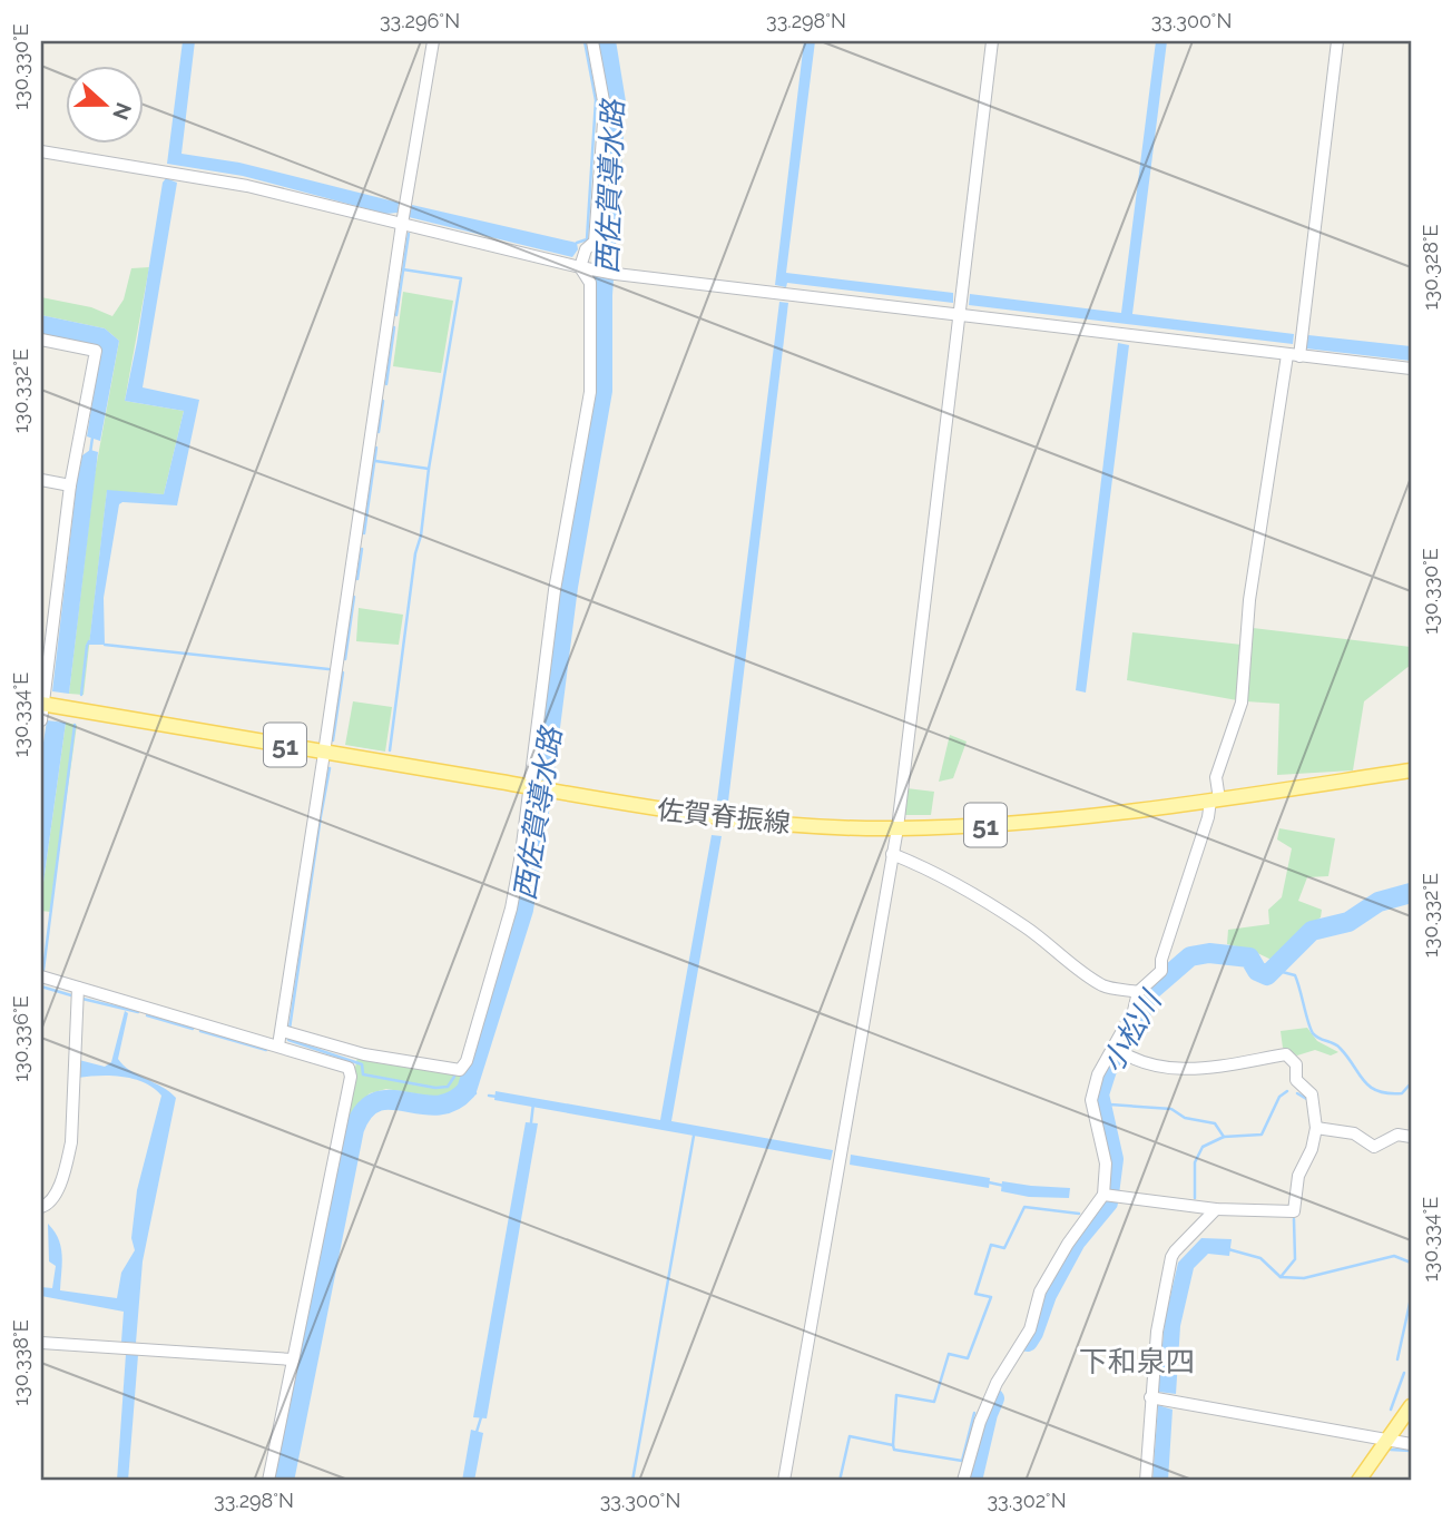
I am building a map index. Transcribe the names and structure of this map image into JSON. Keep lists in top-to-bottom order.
{
  "streets": {
    "main road": ["51", "佐賀脊振線"]
  },
  "districts": ["下和泉四"],
  "water": ["西佐賀導水路", "小松川"],
  "north": "right",
  "coordinates": [
    "33.296°N",
    "33.298°N",
    "33.300°N",
    "130.330°E",
    "130.328°E",
    "130.332°E",
    "130.334°E",
    "130.336°E",
    "130.338°E",
    "33.302°N"
  ]
}
